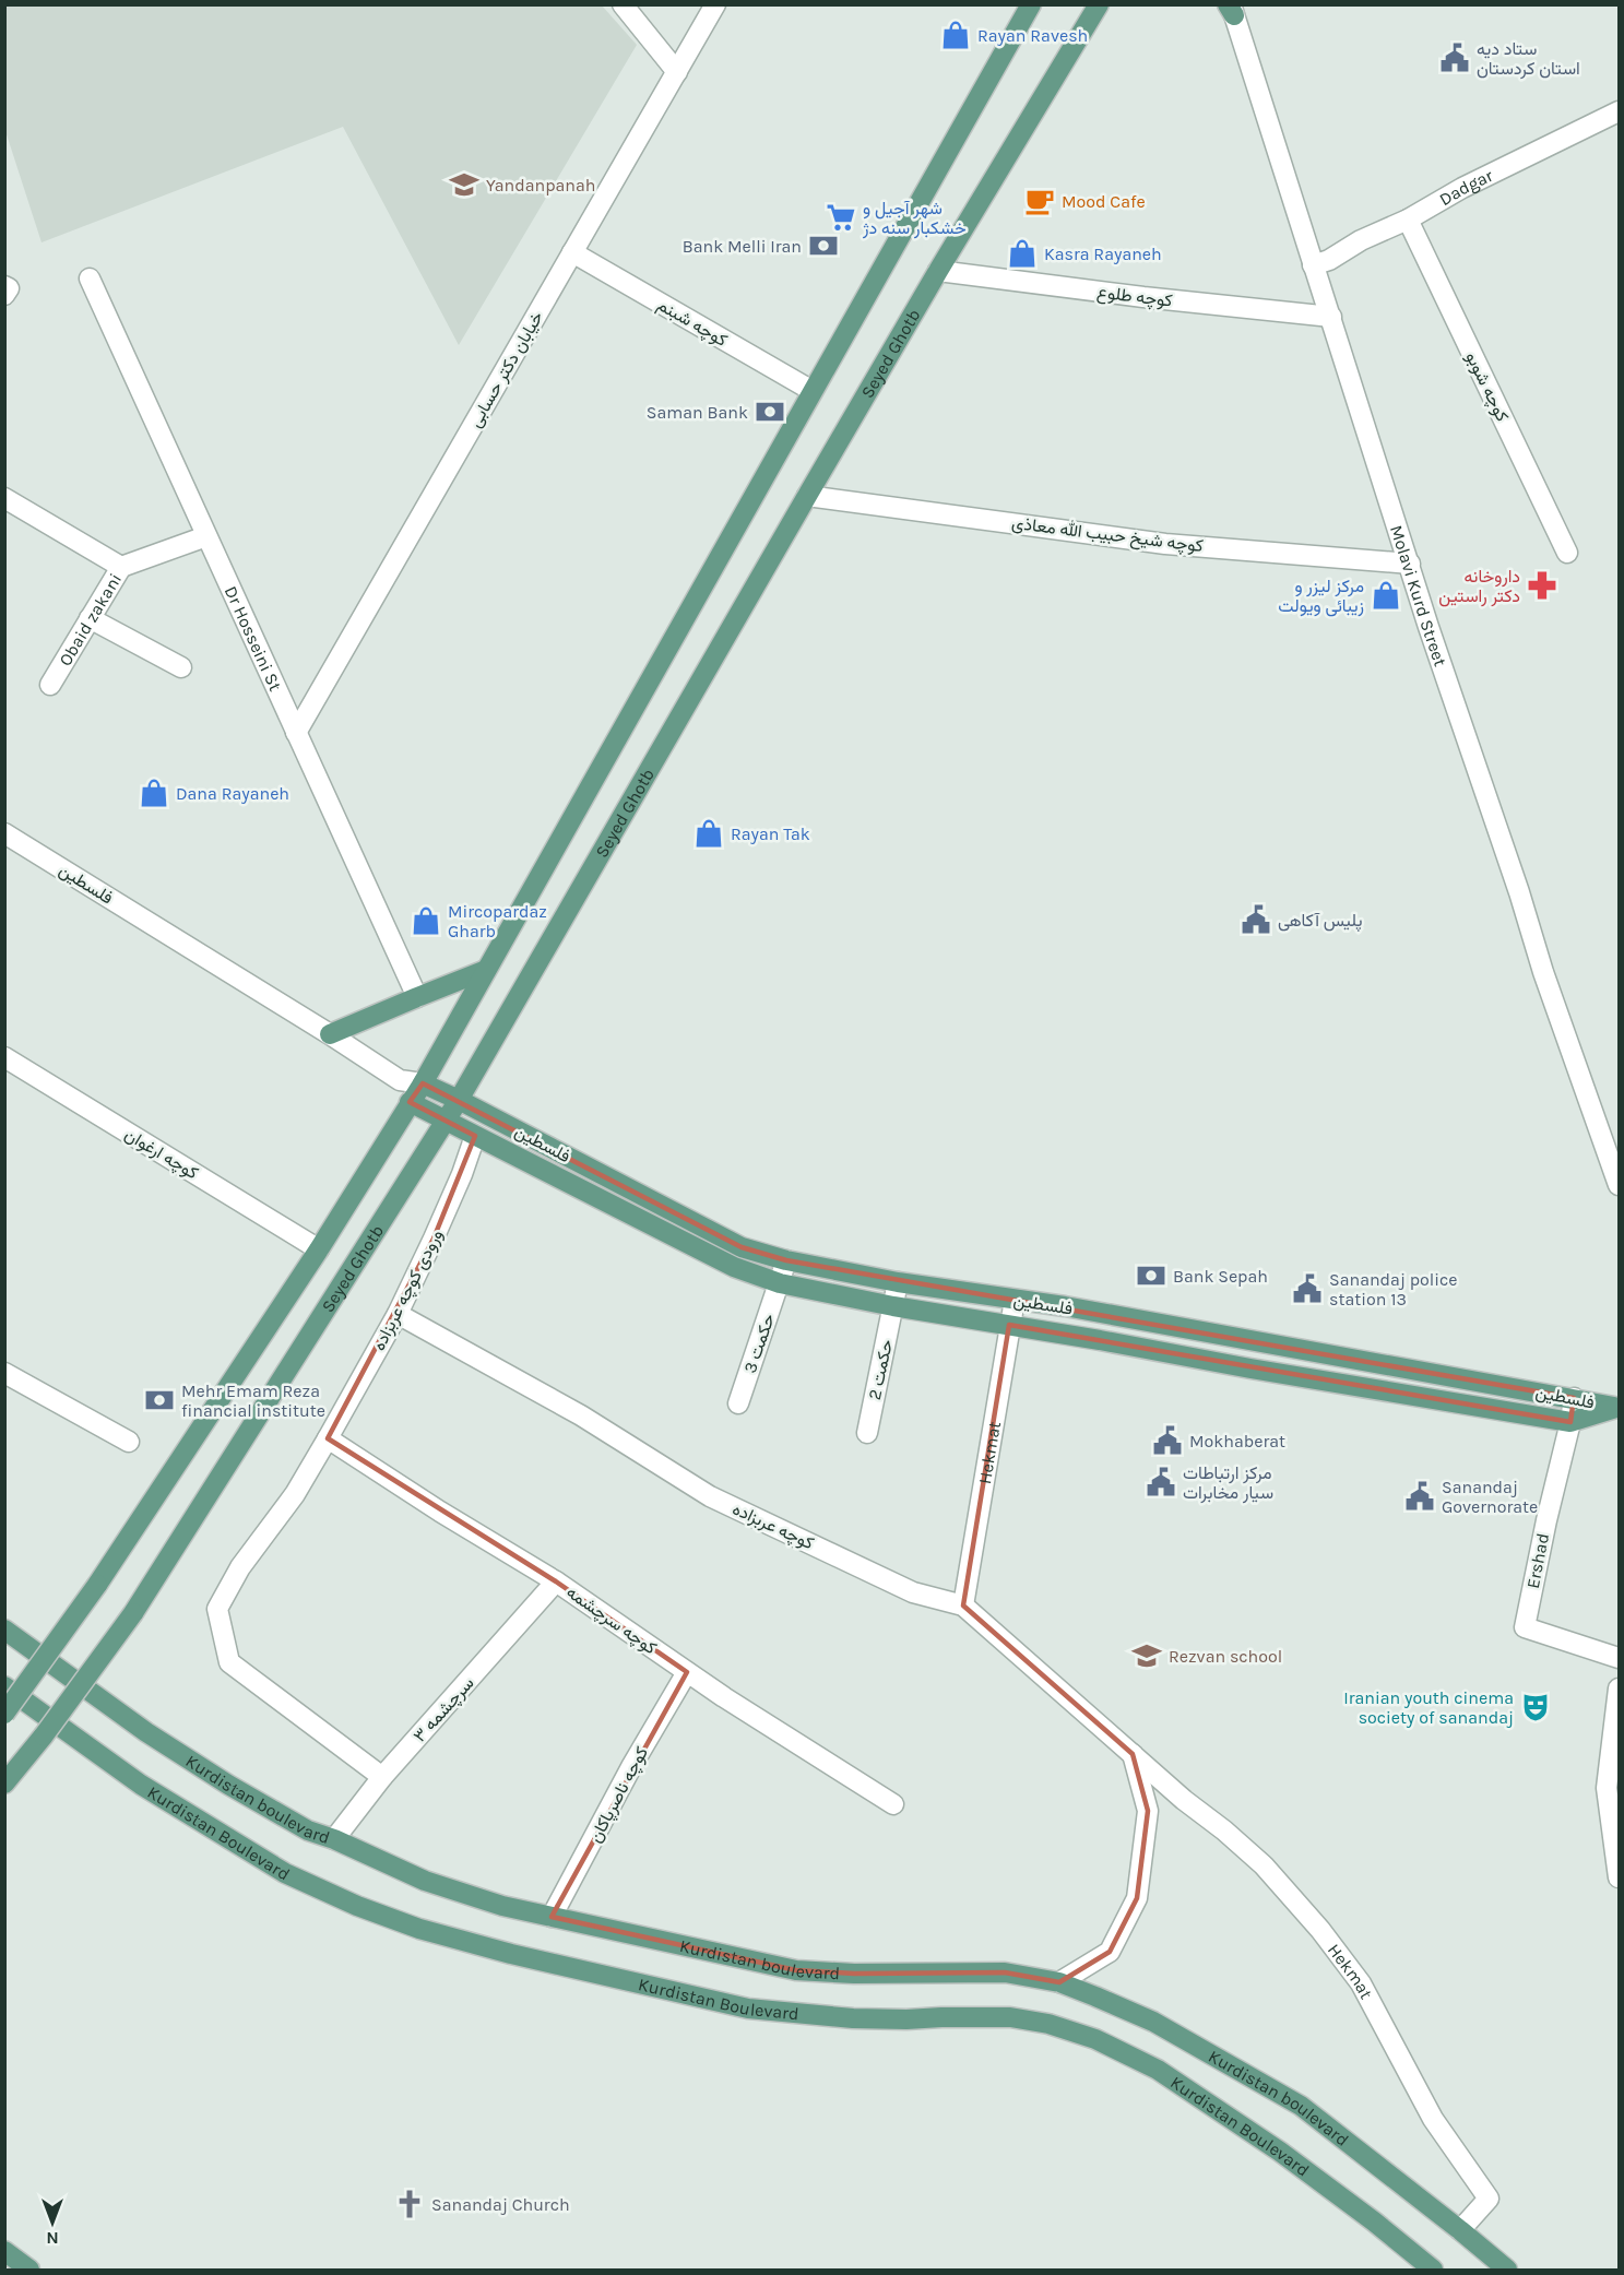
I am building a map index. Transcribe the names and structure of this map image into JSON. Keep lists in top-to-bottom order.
{
  "streets": {
    "main road": [
      "Seyed Ghotb",
      "فلسطین",
      "Kurdistan boulevard",
      "Kurdistan Boulevard"
    ],
    "street": [
      "Dadgar",
      "کوچه طلوع",
      "کوچه شبنم",
      "خیابان دکتر حسابی",
      "کوچه شوبو",
      "کوچه شیخ حبیب الله معاذی",
      "Molavi Kurd Street",
      "Obaid zakani",
      "Dr Hosseini St",
      "کوچه ارغوان",
      "ورودی کوچه عربزاده",
      "حکمت 3",
      "حکمت 2",
      "Hekmat",
      "کوچه عربزاده",
      "Ershad",
      "کوچه سرچشمه",
      "سرچشمه ۳",
      "کوچه ناصرپاکان"
    ]
  },
  "crossings": [
    ["Dadgar", "کوچه شوبو"],
    ["Dadgar", "Molavi Kurd Street"],
    ["کوچه طلوع", "Seyed Ghotb"],
    ["کوچه طلوع", "Molavi Kurd Street"],
    ["کوچه شبنم", "خیابان دکتر حسابی"],
    ["Seyed Ghotb", "کوچه شیخ حبیب الله معاذی"],
    ["Seyed Ghotb", "فلسطین"],
    ["Seyed Ghotb", "Kurdistan Boulevard"],
    ["خیابان دکتر حسابی", "Dr Hosseini St"],
    ["کوچه شیخ حبیب الله معاذی", "Molavi Kurd Street"],
    ["فلسطین", "ورودی کوچه عربزاده"],
    ["فلسطین", "حکمت 3"],
    ["فلسطین", "حکمت 2"],
    ["فلسطین", "Hekmat"],
    ["فلسطین", "Ershad"],
    ["ورودی کوچه عربزاده", "کوچه عربزاده"],
    ["ورودی کوچه عربزاده", "کوچه سرچشمه"],
    ["ورودی کوچه عربزاده", "سرچشمه ۳"],
    ["Hekmat", "کوچه عربزاده"],
    ["Hekmat", "Kurdistan boulevard"],
    ["کوچه سرچشمه", "سرچشمه ۳"],
    ["کوچه سرچشمه", "کوچه ناصرپاکان"],
    ["سرچشمه ۳", "Kurdistan boulevard"],
    ["کوچه ناصرپاکان", "Kurdistan boulevard"]
  ],
  "places": {
    "shop": [
      "Rayan Ravesh",
      "Kasra Rayaneh",
      "مرکز لیزر و زیبائی ویولت",
      "Dana Rayaneh",
      "Rayan Tak",
      "Mircopardaz Gharb"
    ],
    "public building": [
      "ستاد دیه استان کردستان",
      "پلیس آکاهی",
      "Sanandaj police station 13",
      "Mokhaberat",
      "مرکز ارتباطات سیار مخابرات",
      "Sanandaj Governorate"
    ],
    "school or university": ["Yandanpanah", "Rezvan school"],
    "cafe": ["Mood Cafe"],
    "supermarket": ["شهر آجیل و خشکبار سنه دژ"],
    "bank": [
      "Bank Melli Iran",
      "Saman Bank",
      "Bank Sepah",
      "Mehr Emam Reza financial institute"
    ],
    "pharmacy": ["داروخانه دکتر راستین"],
    "theatre": ["Iranian youth cinema society of sanandaj"],
    "church": ["Sanandaj Church"]
  },
  "north": "bottom"
}
